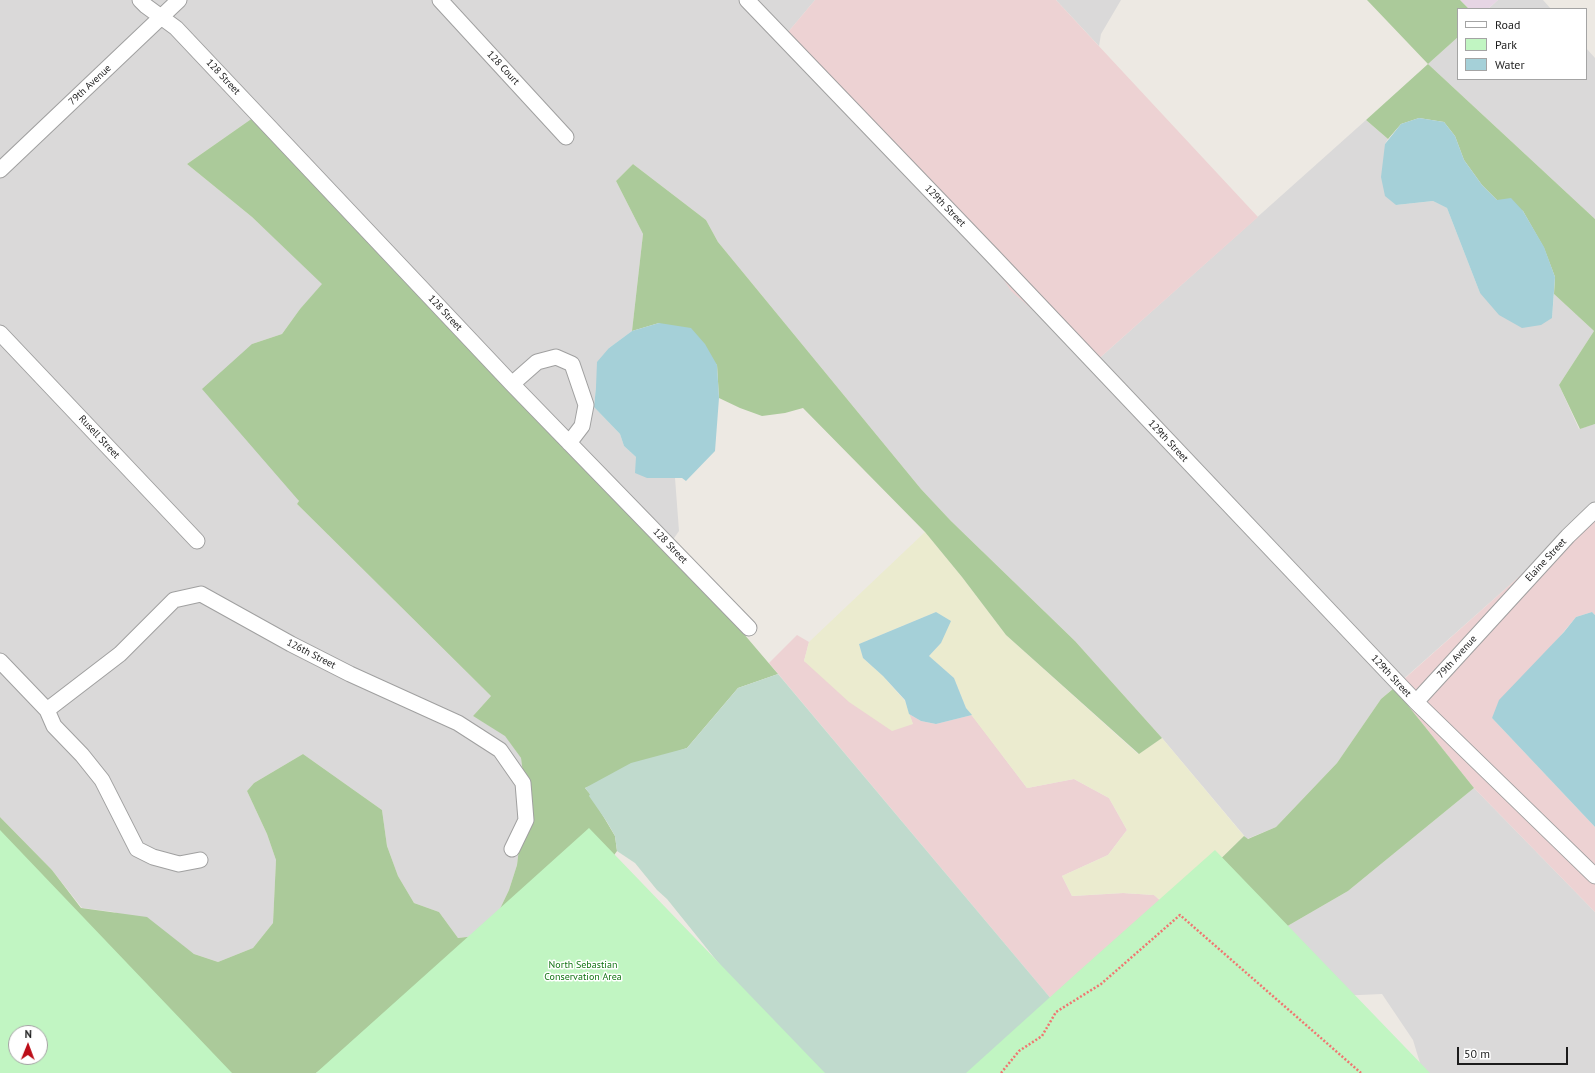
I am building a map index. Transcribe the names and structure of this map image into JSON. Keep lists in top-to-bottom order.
{
  "streets": {
    "street": [
      "128 Court",
      "128 Street",
      "79th Avenue",
      "129th Street",
      "Rusell Street",
      "Elaine Street",
      "126th Street"
    ]
  },
  "crossings": [
    ["128 Street", "79th Avenue"],
    ["79th Avenue", "129th Street"],
    ["79th Avenue", "Elaine Street"]
  ],
  "parks": ["North Sebastian Conservation Area"],
  "legend": ["Road", "Park", "Water"],
  "scale_bar": "50 m",
  "north": "top"
}
